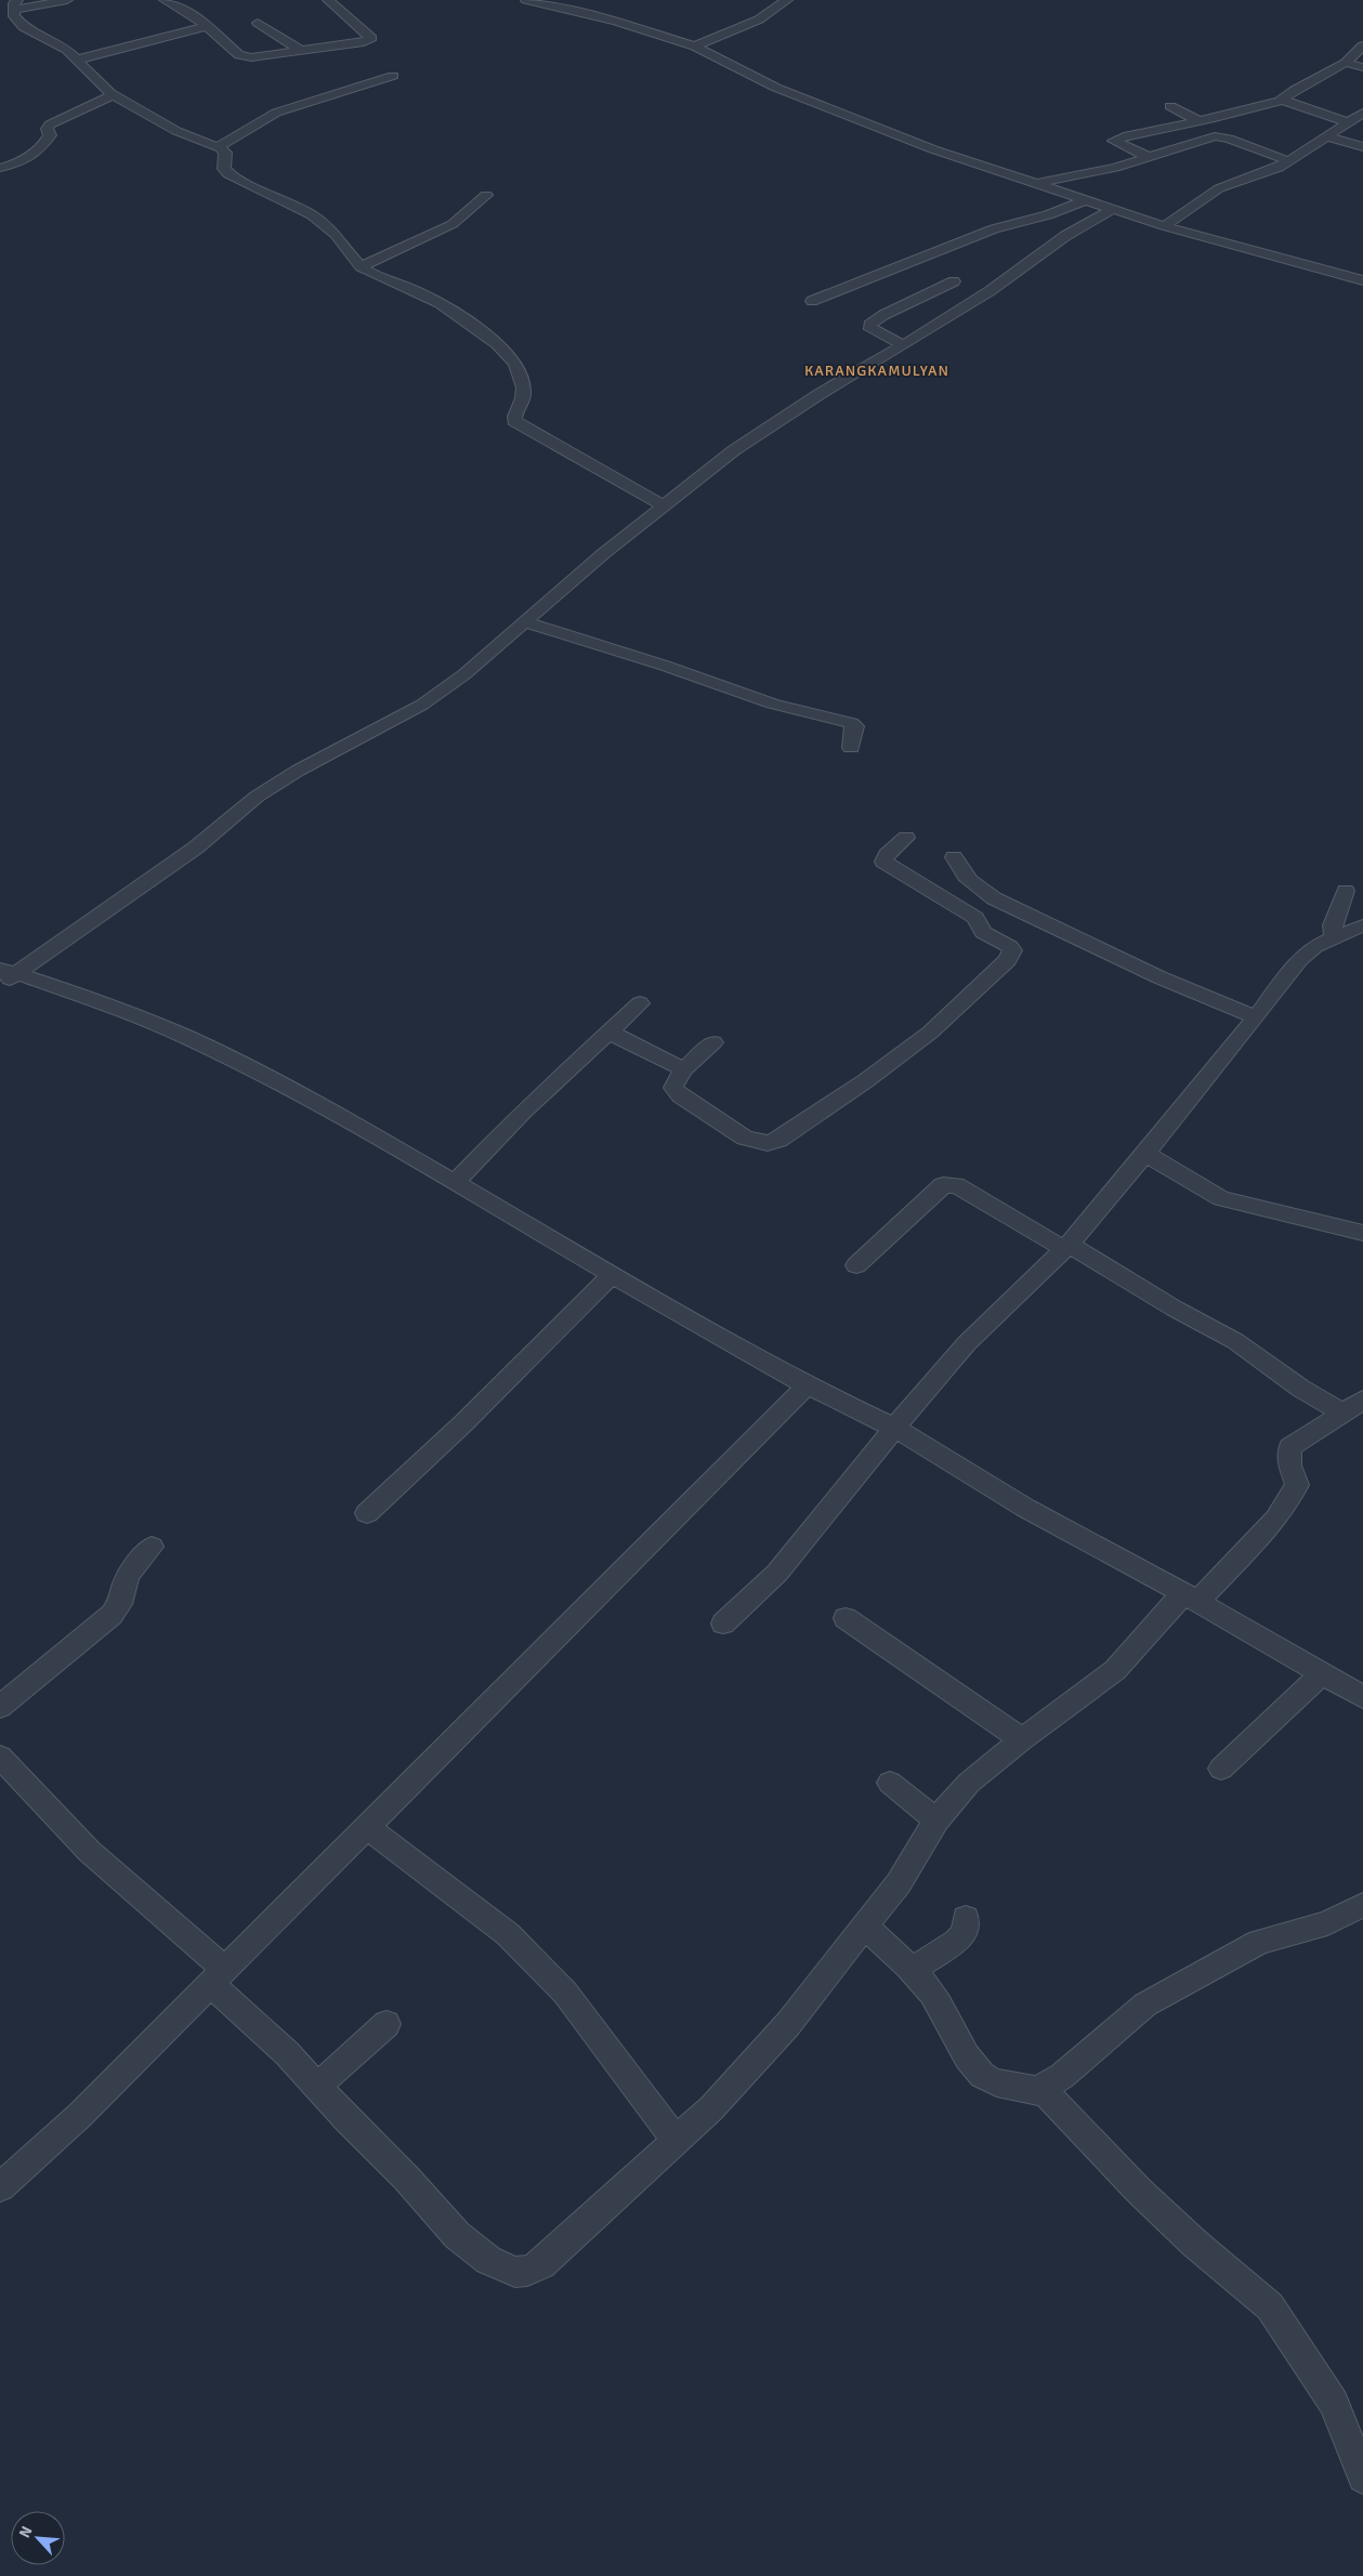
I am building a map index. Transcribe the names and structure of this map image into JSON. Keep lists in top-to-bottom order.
{
  "districts": ["KARANGKAMULYAN"],
  "north": "top left"
}
